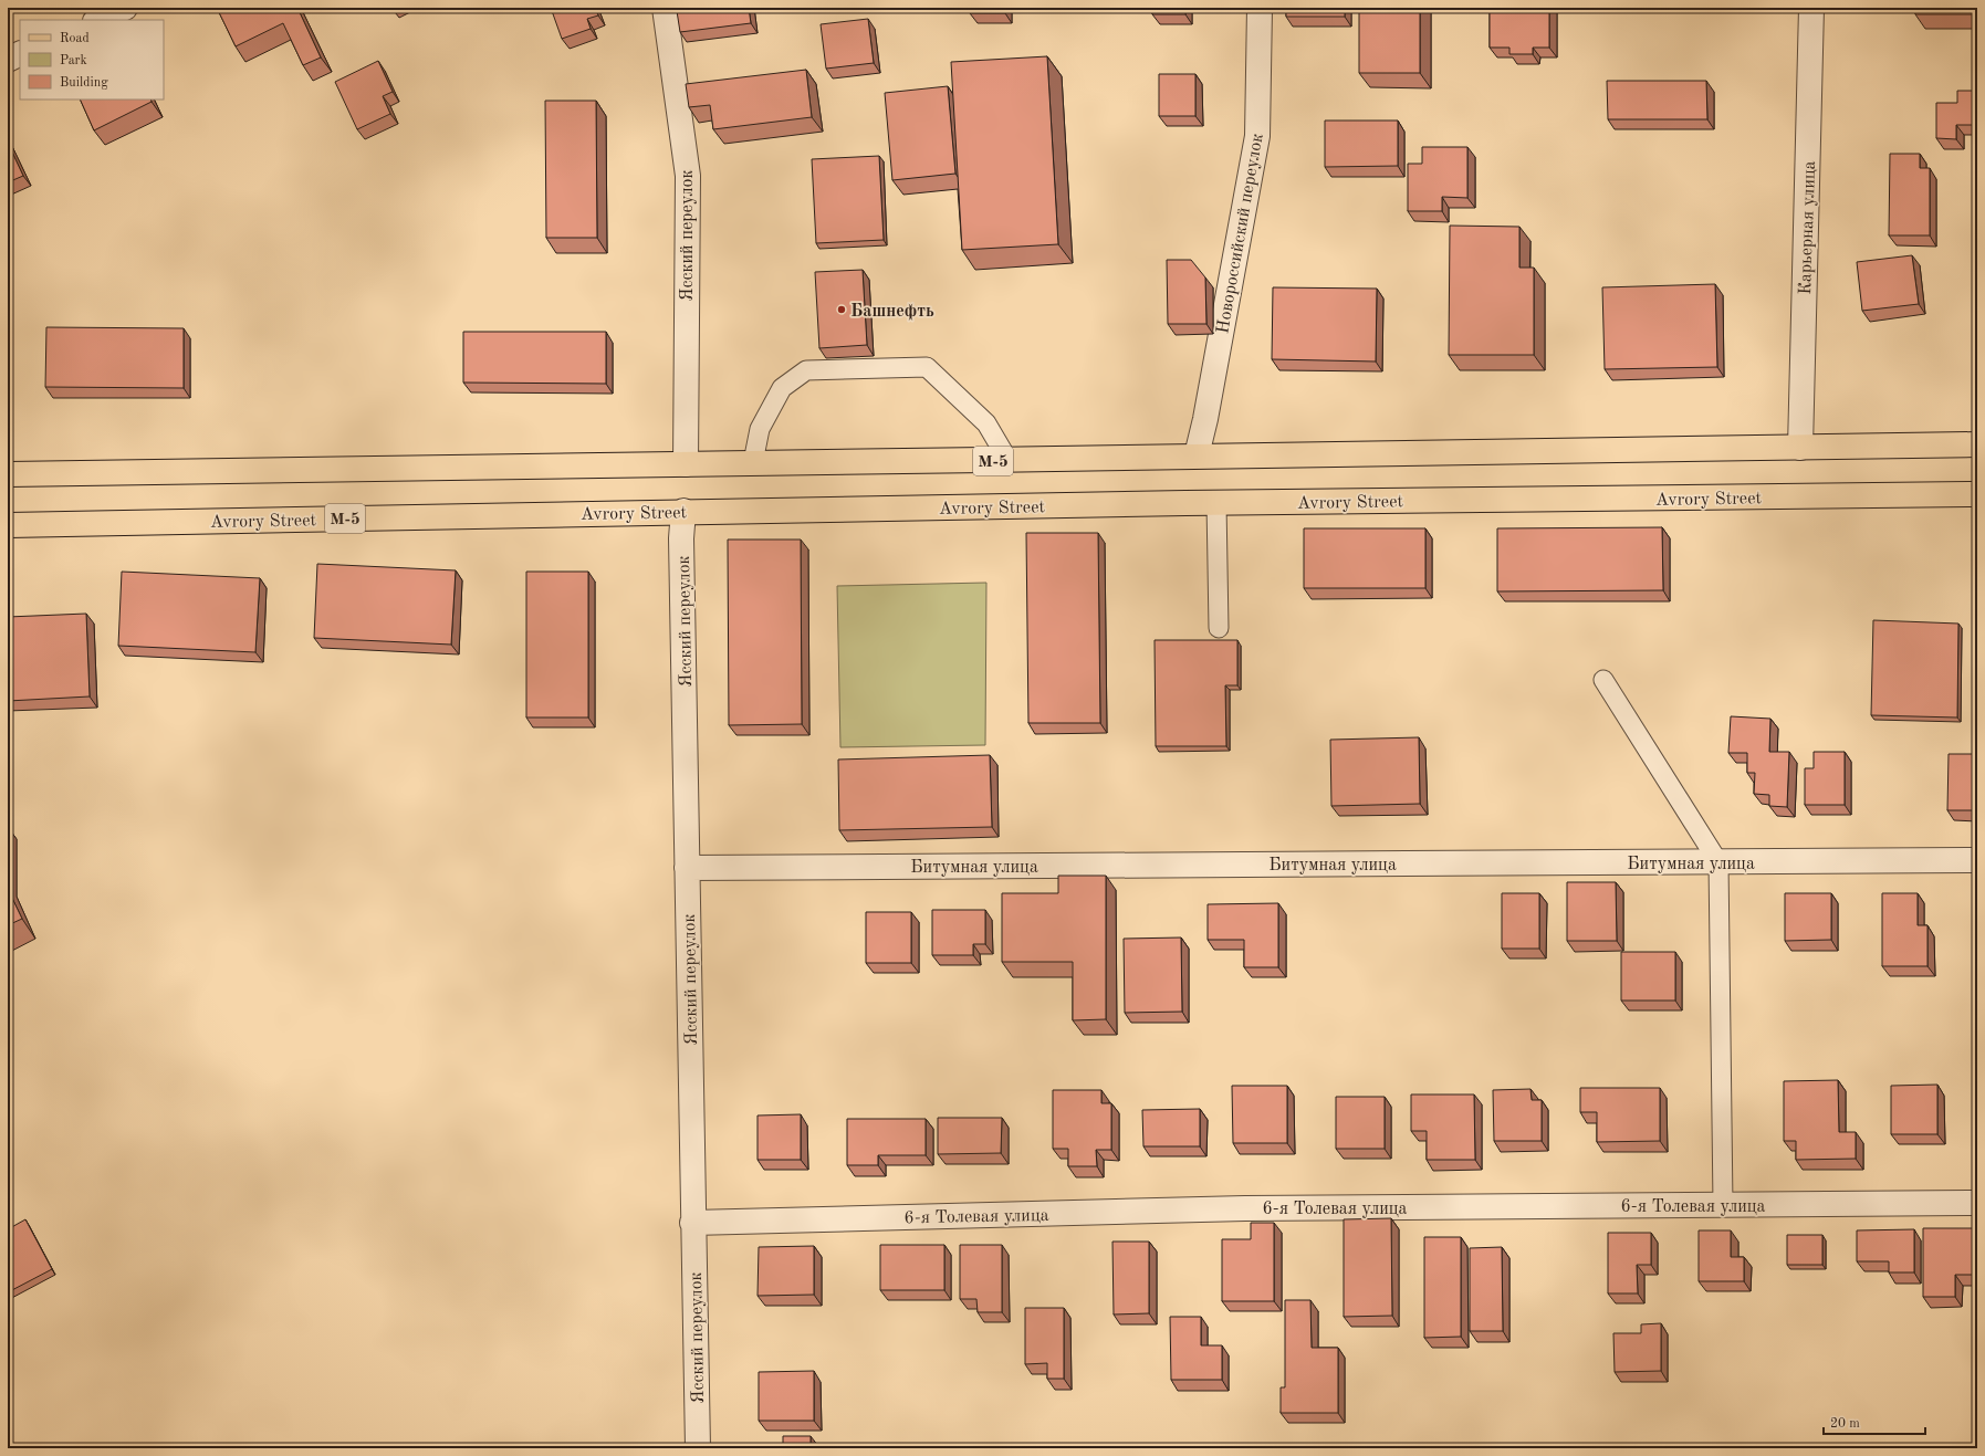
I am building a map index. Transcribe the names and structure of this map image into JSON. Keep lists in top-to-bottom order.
{
  "streets": {
    "main road": ["М-5", "Avrory Street"],
    "street": [
      "Карьерная улица",
      "Новороссийский переулок",
      "Ясский переулок",
      "Битумная улица",
      "6-я Толевая улица"
    ]
  },
  "crossings": [
    ["Карьерная улица", "М-5"],
    ["Новороссийский переулок", "М-5"],
    ["Ясский переулок", "М-5"],
    ["Ясский переулок", "Avrory Street"],
    ["Ясский переулок", "Битумная улица"],
    ["Ясский переулок", "6-я Толевая улица"]
  ],
  "places": ["Башнефть"],
  "legend": ["Road", "Park", "Building"],
  "scale_bar": "20 m"
}
